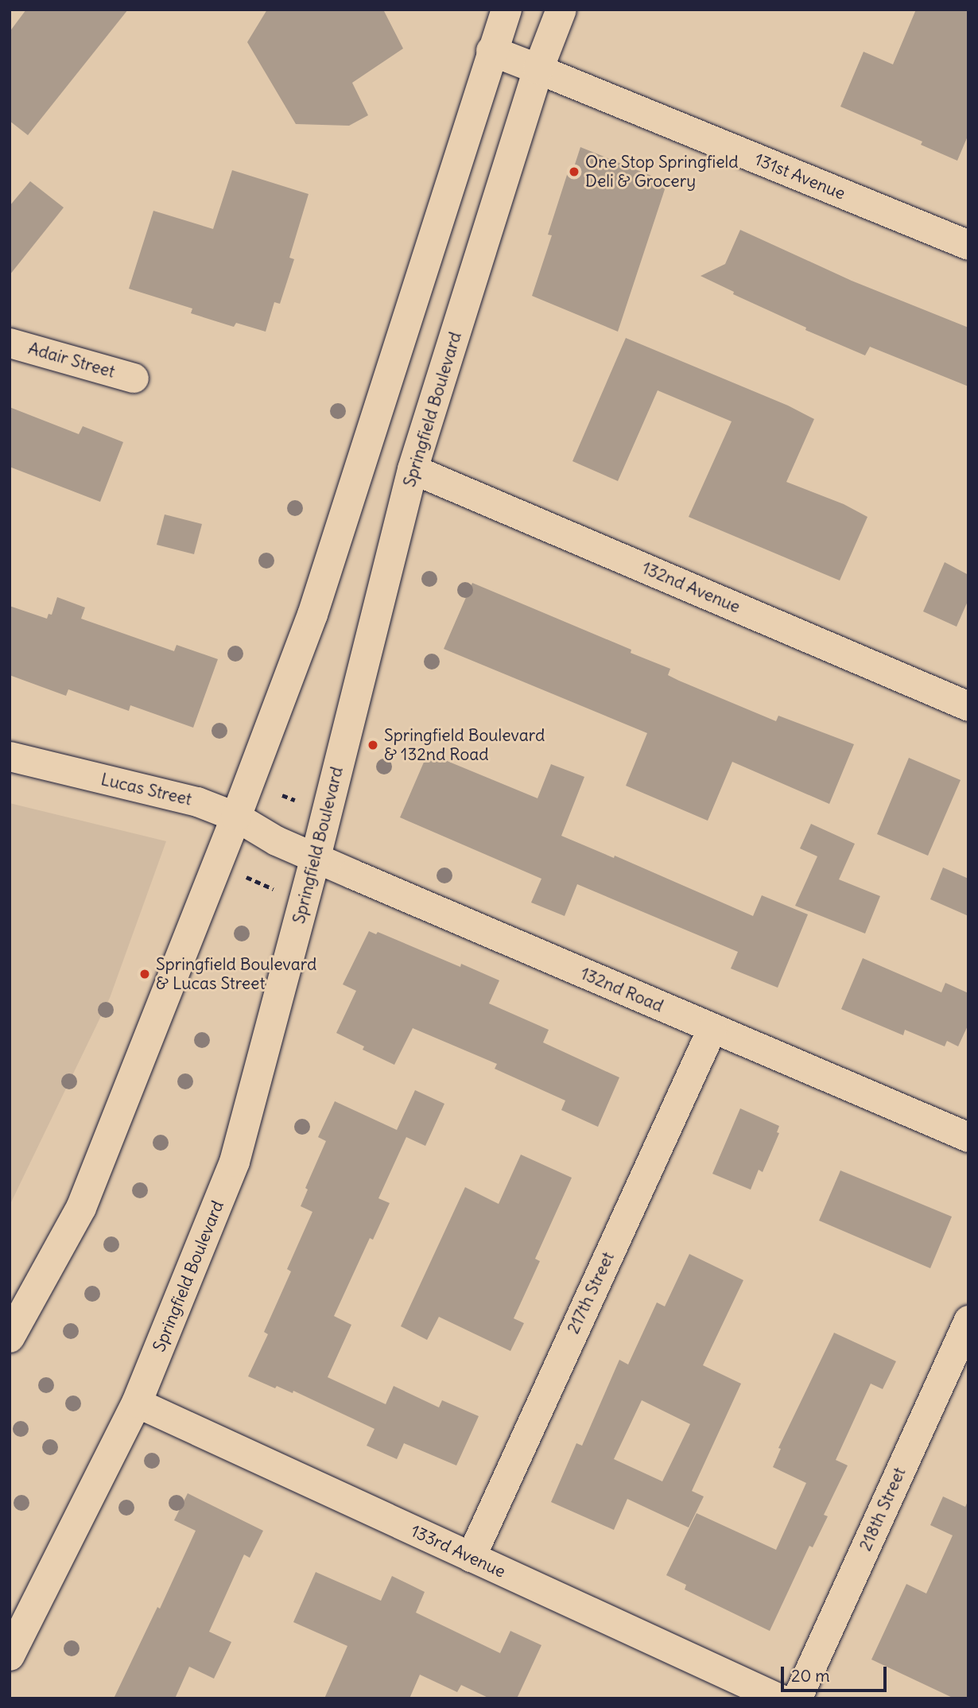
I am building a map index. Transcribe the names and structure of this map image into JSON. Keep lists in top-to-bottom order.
{
  "streets": {
    "main road": ["Springfield Boulevard"],
    "street": [
      "131st Avenue",
      "Adair Street",
      "132nd Avenue",
      "Lucas Street",
      "132nd Road",
      "217th Street",
      "218th Street",
      "133rd Avenue"
    ]
  },
  "crossings": [
    ["131st Avenue", "Springfield Boulevard"],
    ["Springfield Boulevard", "132nd Avenue"],
    ["Springfield Boulevard", "132nd Road"],
    ["Springfield Boulevard", "133rd Avenue"],
    ["Lucas Street", "132nd Road"],
    ["132nd Road", "217th Street"],
    ["217th Street", "133rd Avenue"]
  ],
  "places": ["One Stop Springfield Deli & Grocery", "Springfield Boulevard & 132nd Road", "Springfield Boulevard & Lucas Street"],
  "scale_bar": "20 m"
}
